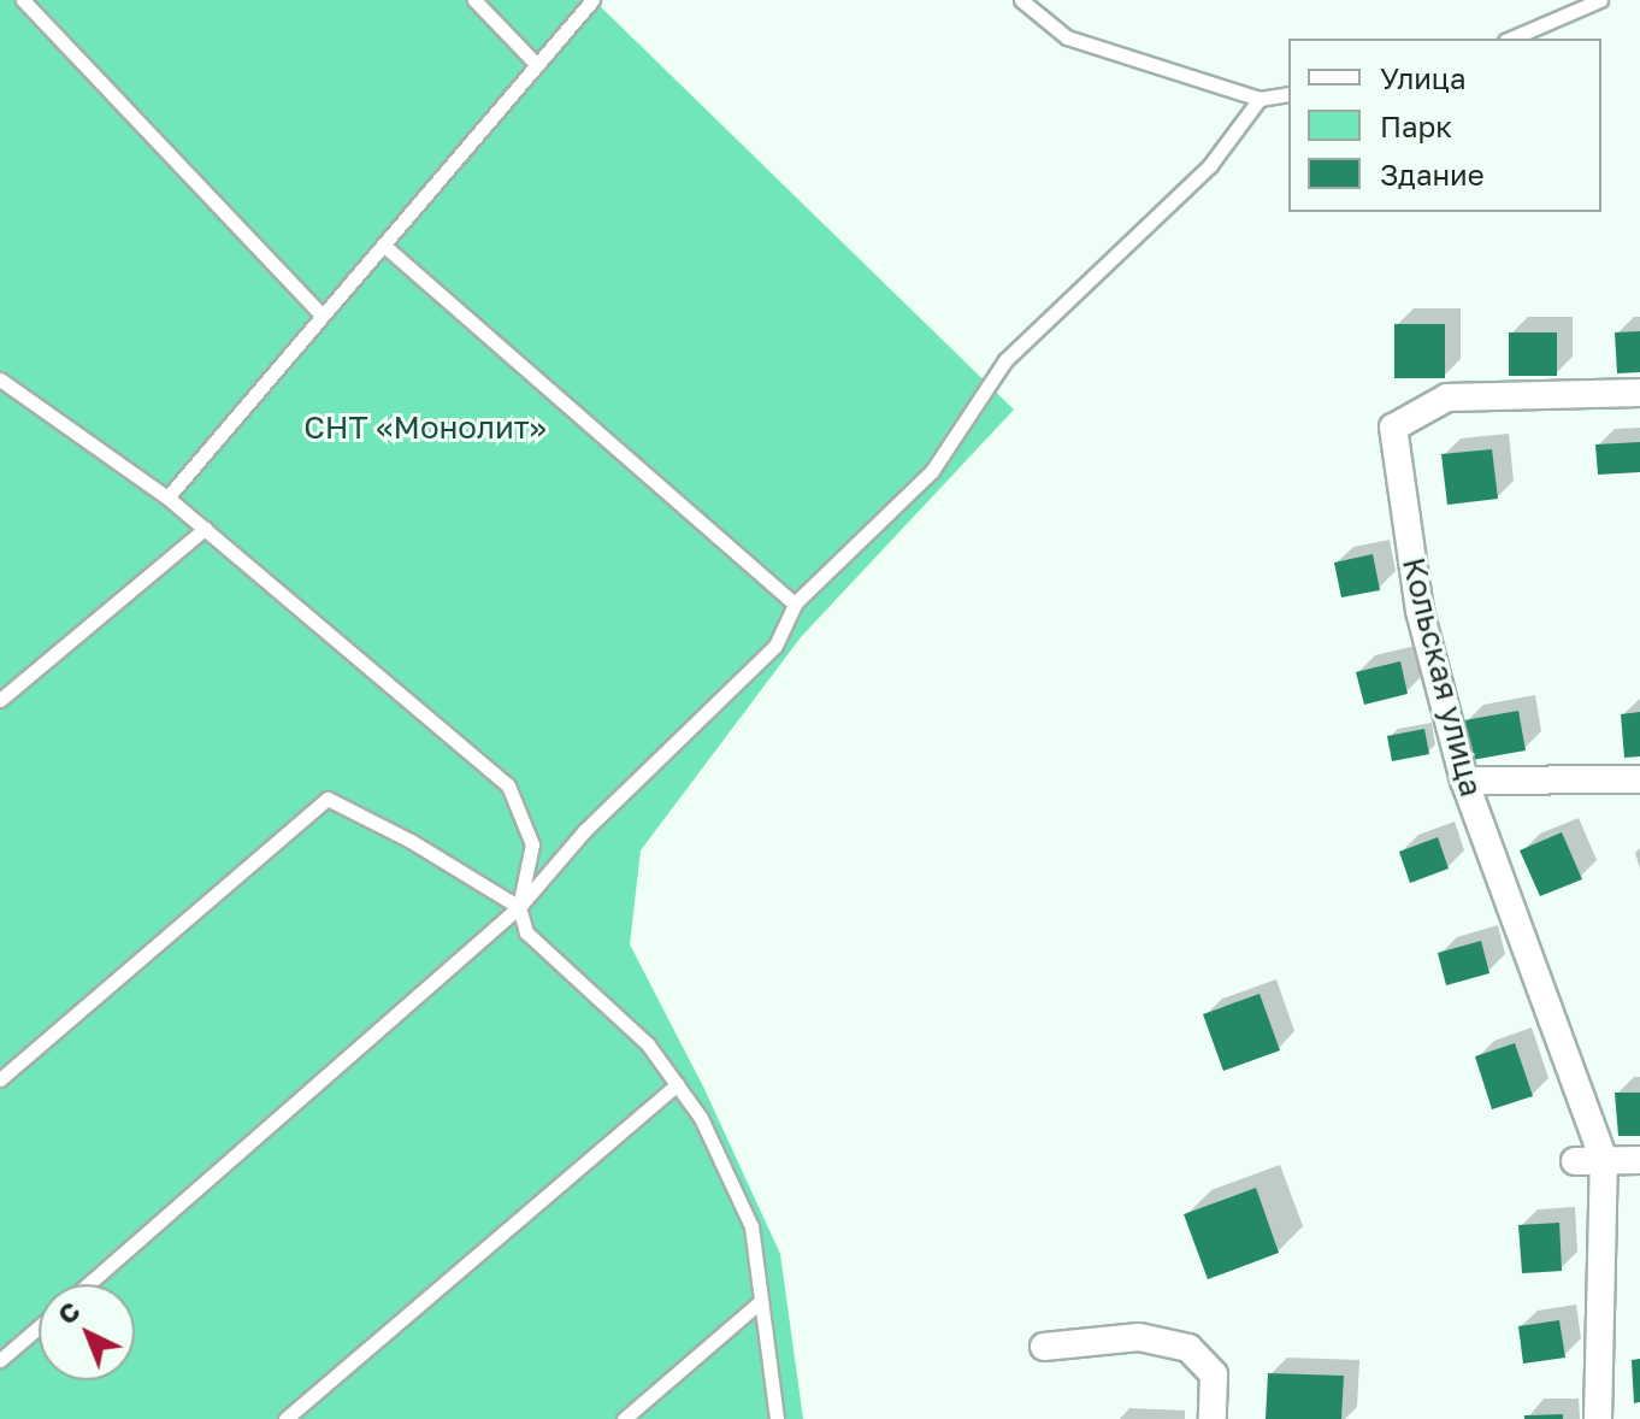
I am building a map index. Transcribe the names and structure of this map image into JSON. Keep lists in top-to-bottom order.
{
  "streets": {
    "street": ["Кольская улица"]
  },
  "parks": ["СНТ «Монолит»"],
  "legend": ["Улица", "Парк", "Здание"],
  "north": "top left"
}
